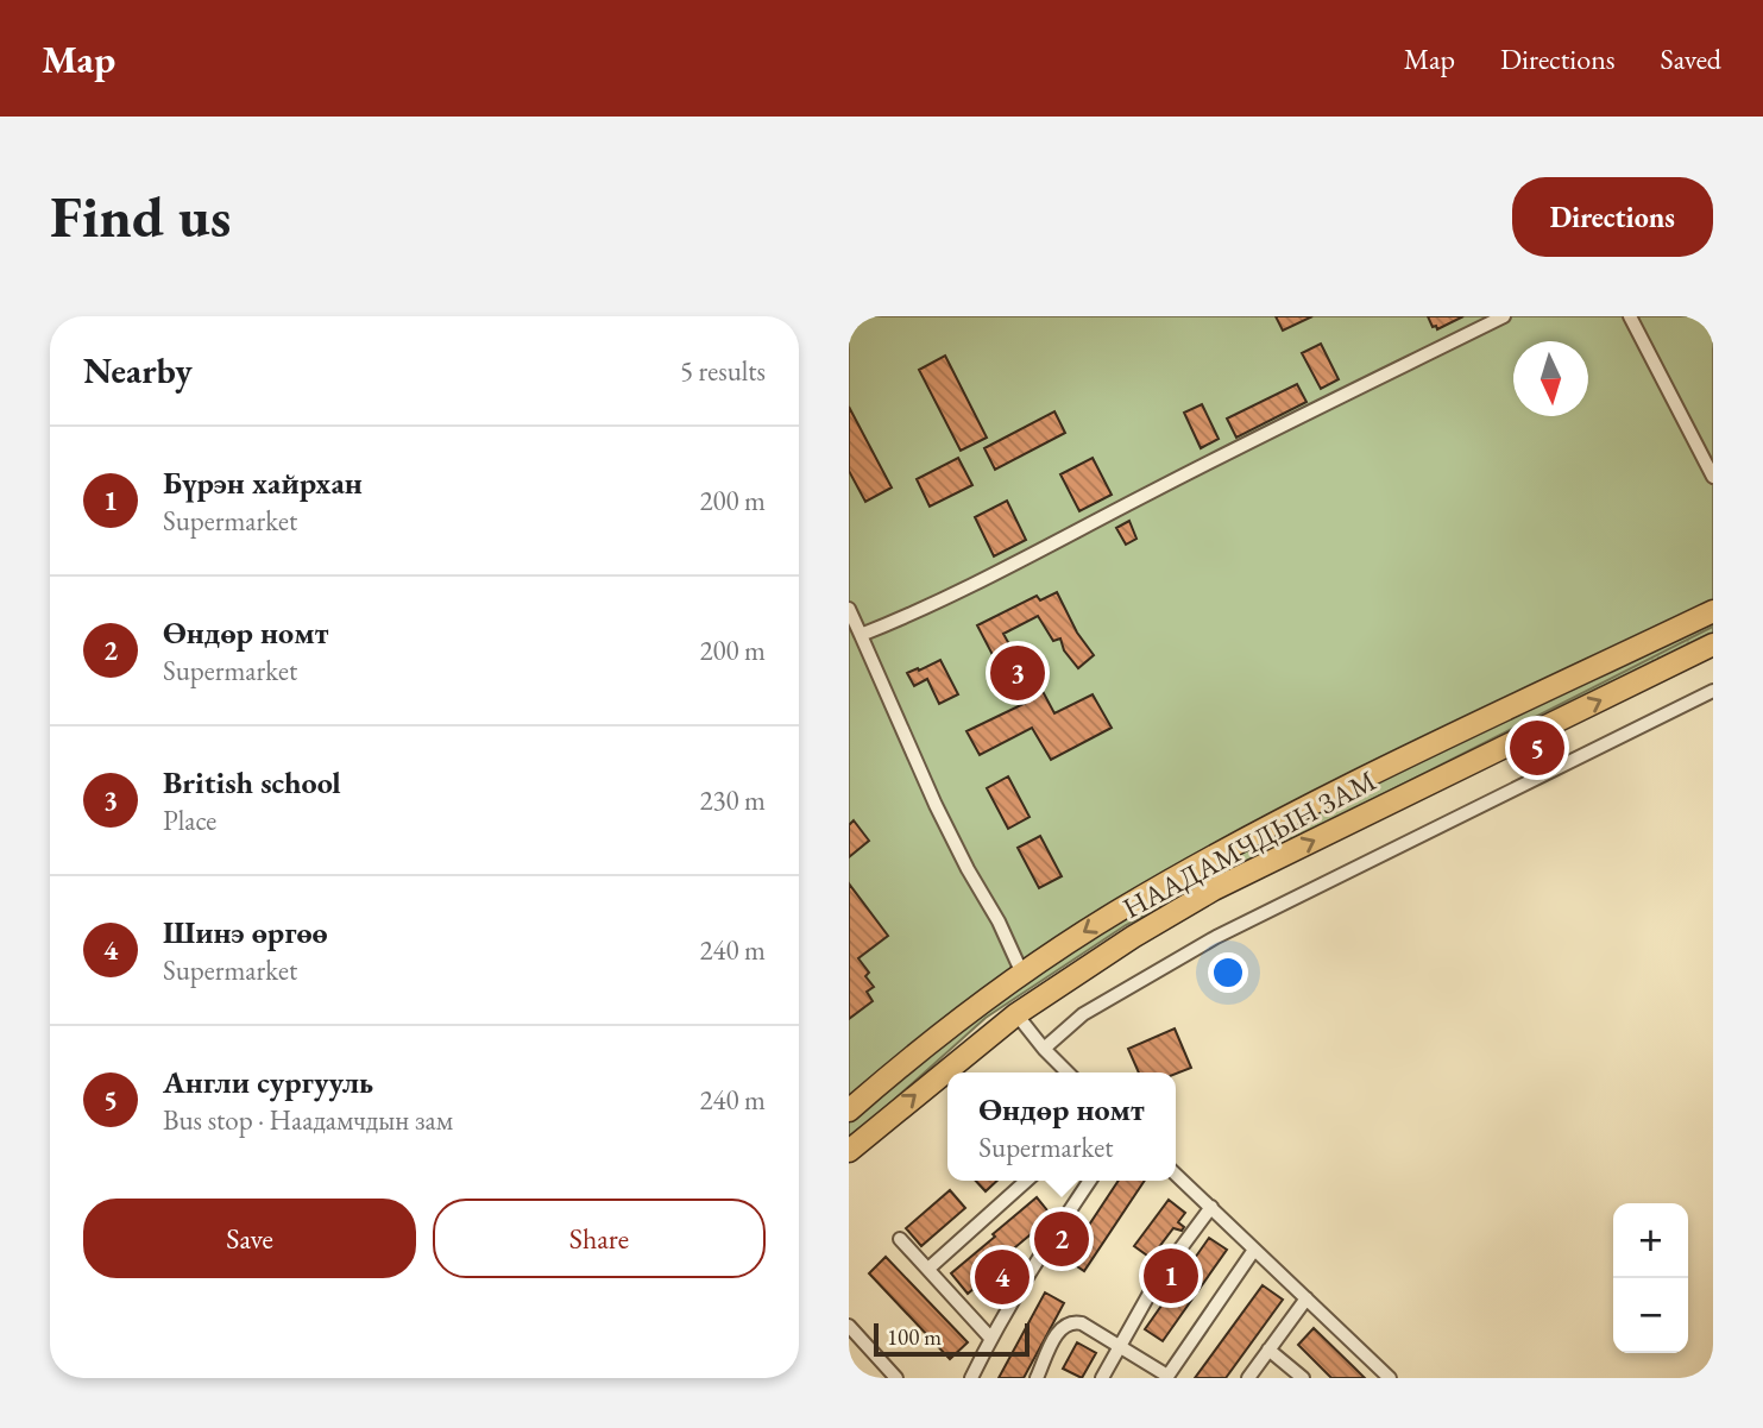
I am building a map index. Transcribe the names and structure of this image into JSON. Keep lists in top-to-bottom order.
{
  "streets": {
    "highway": ["НААДАМЧДЫН ЗАМ"]
  },
  "scale_bar": "100 m",
  "north": "bottom",
  "page": {
    "header": "Map",
    "nav": ["Map", "Directions", "Saved"],
    "buttons": [
      "Directions",
      ["Save", "Share"]
    ],
    "title": "Find us",
    "heading": ["Nearby", "5 results"],
    "list": [
      {
        "mark": "1",
        "name": "Бүрэн хайрхан",
        "note": "Supermarket",
        "value": "200 m"
      },
      {
        "mark": "2",
        "name": "Өндөр номт",
        "note": "Supermarket",
        "value": "200 m"
      },
      {
        "mark": "3",
        "name": "British school",
        "note": "Place",
        "value": "230 m"
      },
      {
        "mark": "4",
        "name": "Шинэ өргөө",
        "note": "Supermarket",
        "value": "240 m"
      },
      {
        "mark": "5",
        "name": "Англи сургууль",
        "note": "Bus stop · Наадамчдын зам",
        "value": "240 m"
      }
    ],
    "pins": [
      "3",
      "5",
      "2",
      "1",
      "4"
    ],
    "popup": ["Өндөр номт", "Supermarket"],
    "map_buttons": ["+", "−"],
    "scale": "100 m"
  }
}
